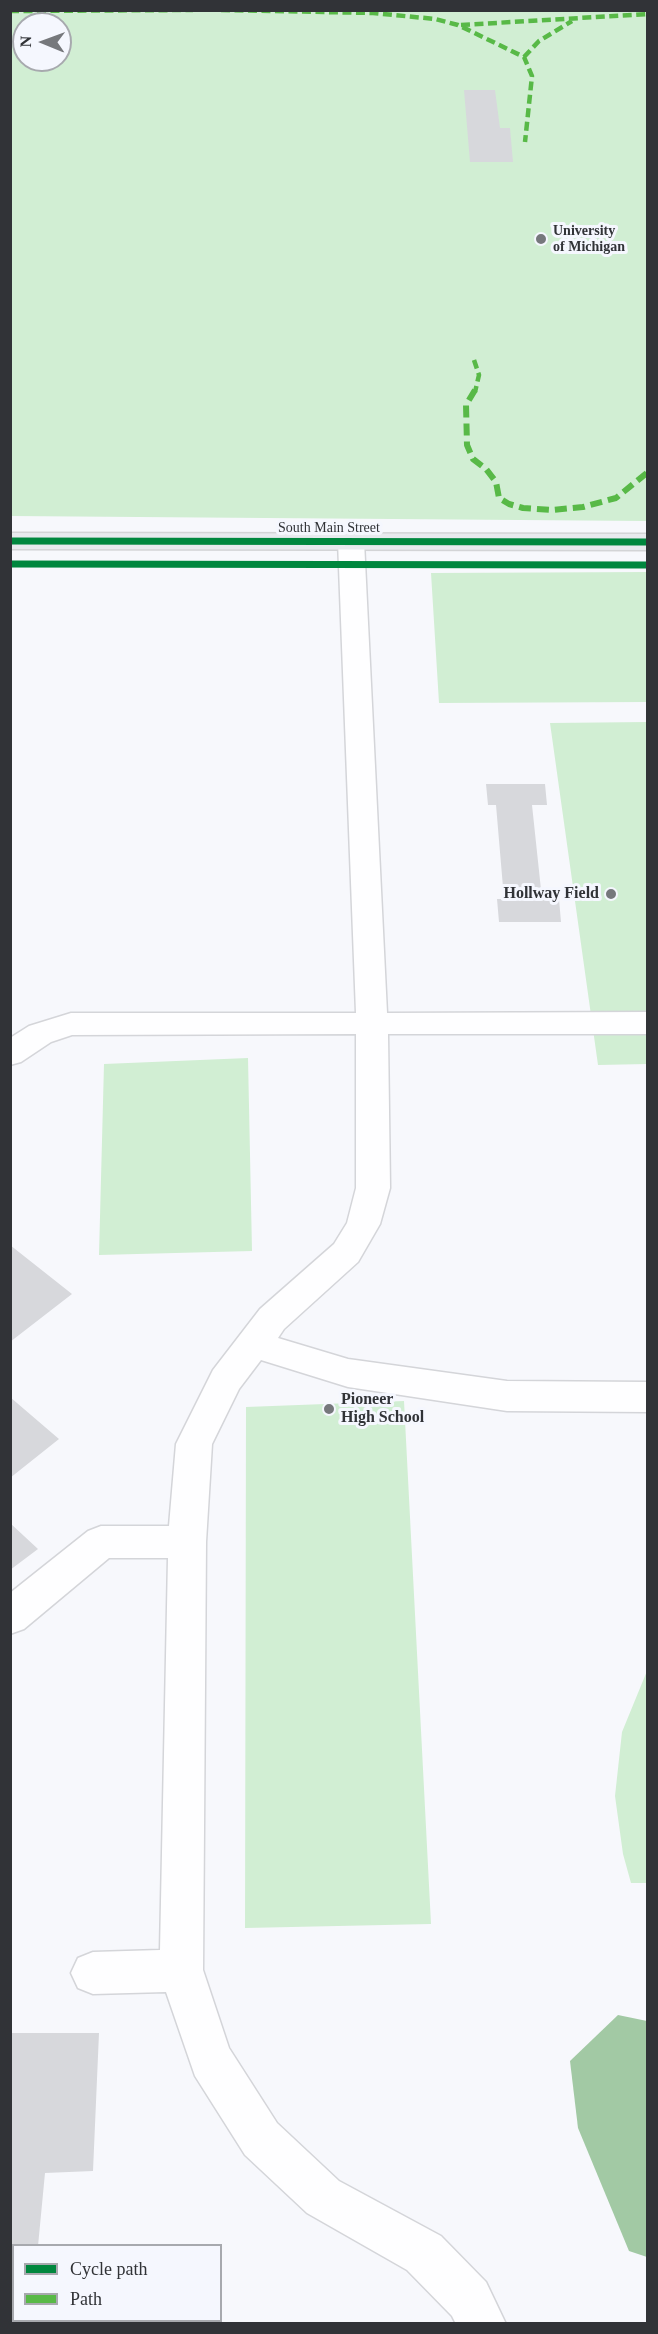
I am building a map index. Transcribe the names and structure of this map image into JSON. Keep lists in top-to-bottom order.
{
  "streets": {
    "main road": ["South Main Street"]
  },
  "places": ["University of Michigan", "Hollway Field", "Pioneer High School"],
  "legend": ["Cycle path", "Path"],
  "north": "left"
}
